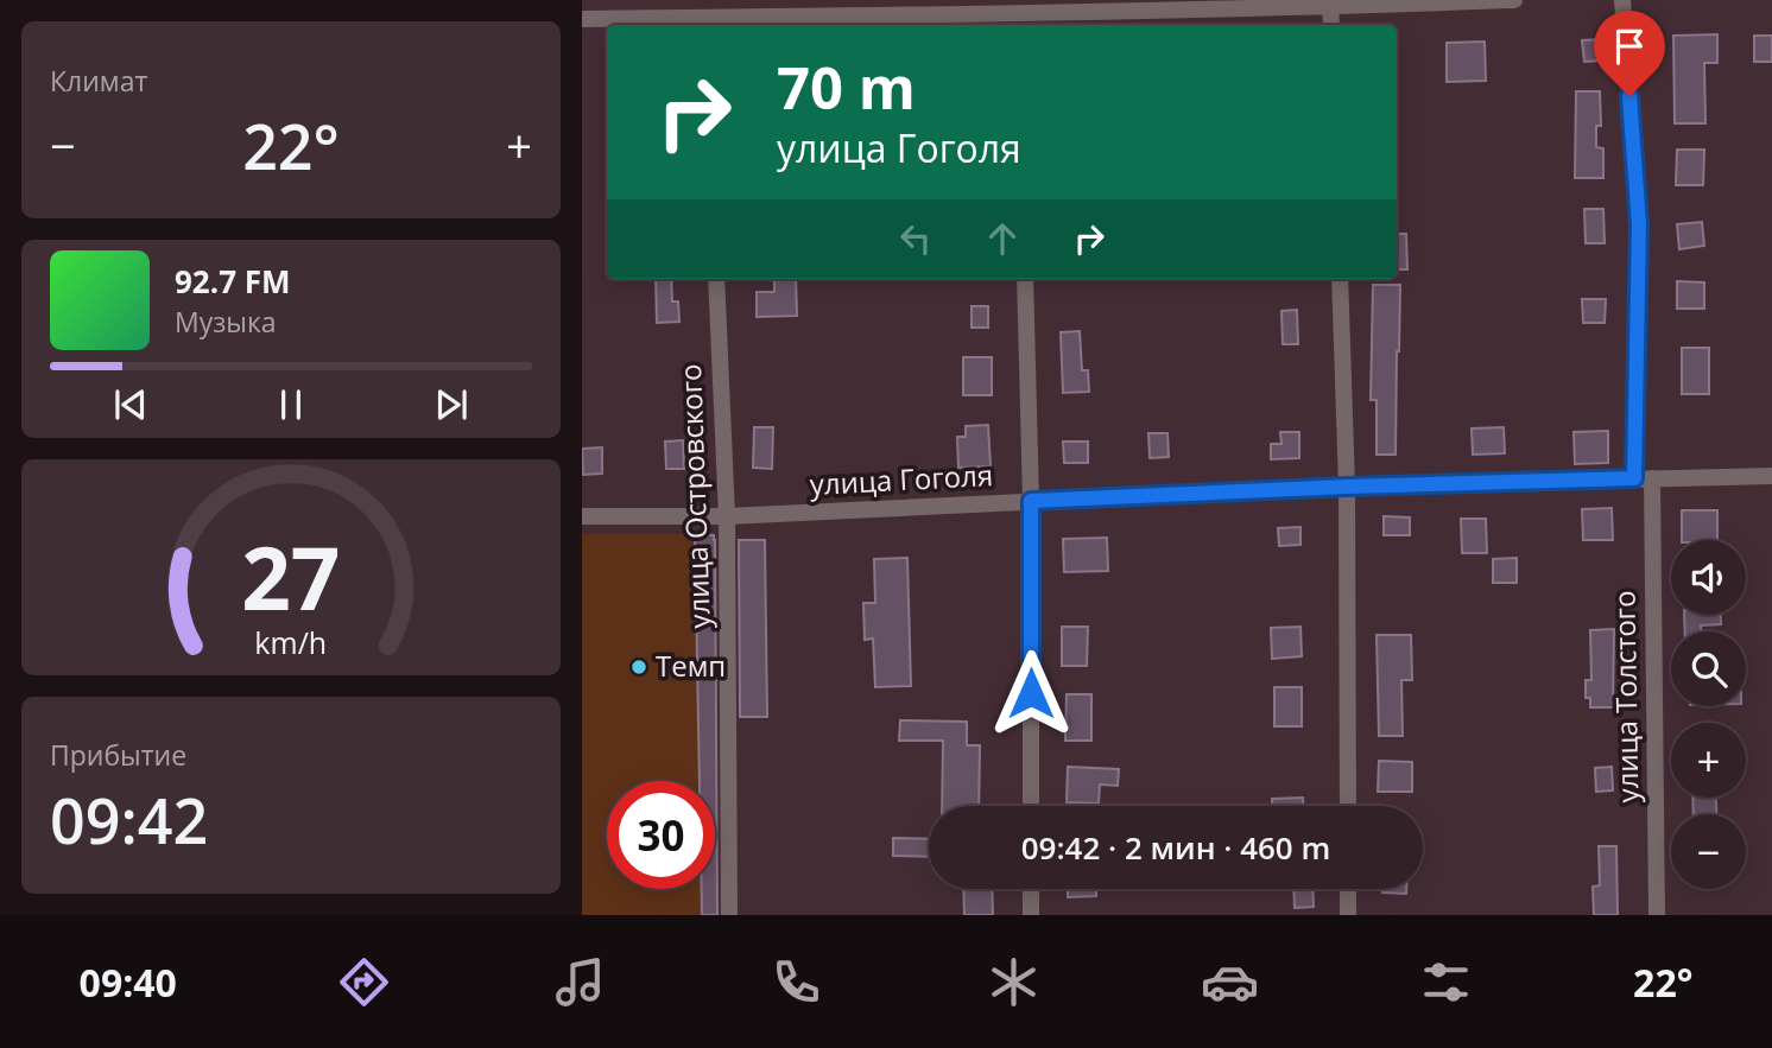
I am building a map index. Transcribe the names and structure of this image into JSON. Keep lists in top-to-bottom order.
{
  "streets": {
    "street": ["улица Гоголя", "улица Островского", "улица Толстого"]
  },
  "crossings": [
    ["улица Гоголя", "улица Островского"],
    ["улица Гоголя", "улица Толстого"]
  ],
  "places": ["Темп"],
  "page": {
    "tile": [
      "Климат",
      ["Прибытие", "09:42"]
    ],
    "turn": ["70 m", "улица Гоголя"],
    "heat": ["−", "22°", "+"],
    "song": ["92.7 FM", "Музыка"],
    "map_buttons": ["+", "−"],
    "limit": "30",
    "trip": "09:42 · 2 мин · 460 m",
    "tabs": ["09:40", "22°"],
    "gauge": ["27", "km/h"]
  }
}
